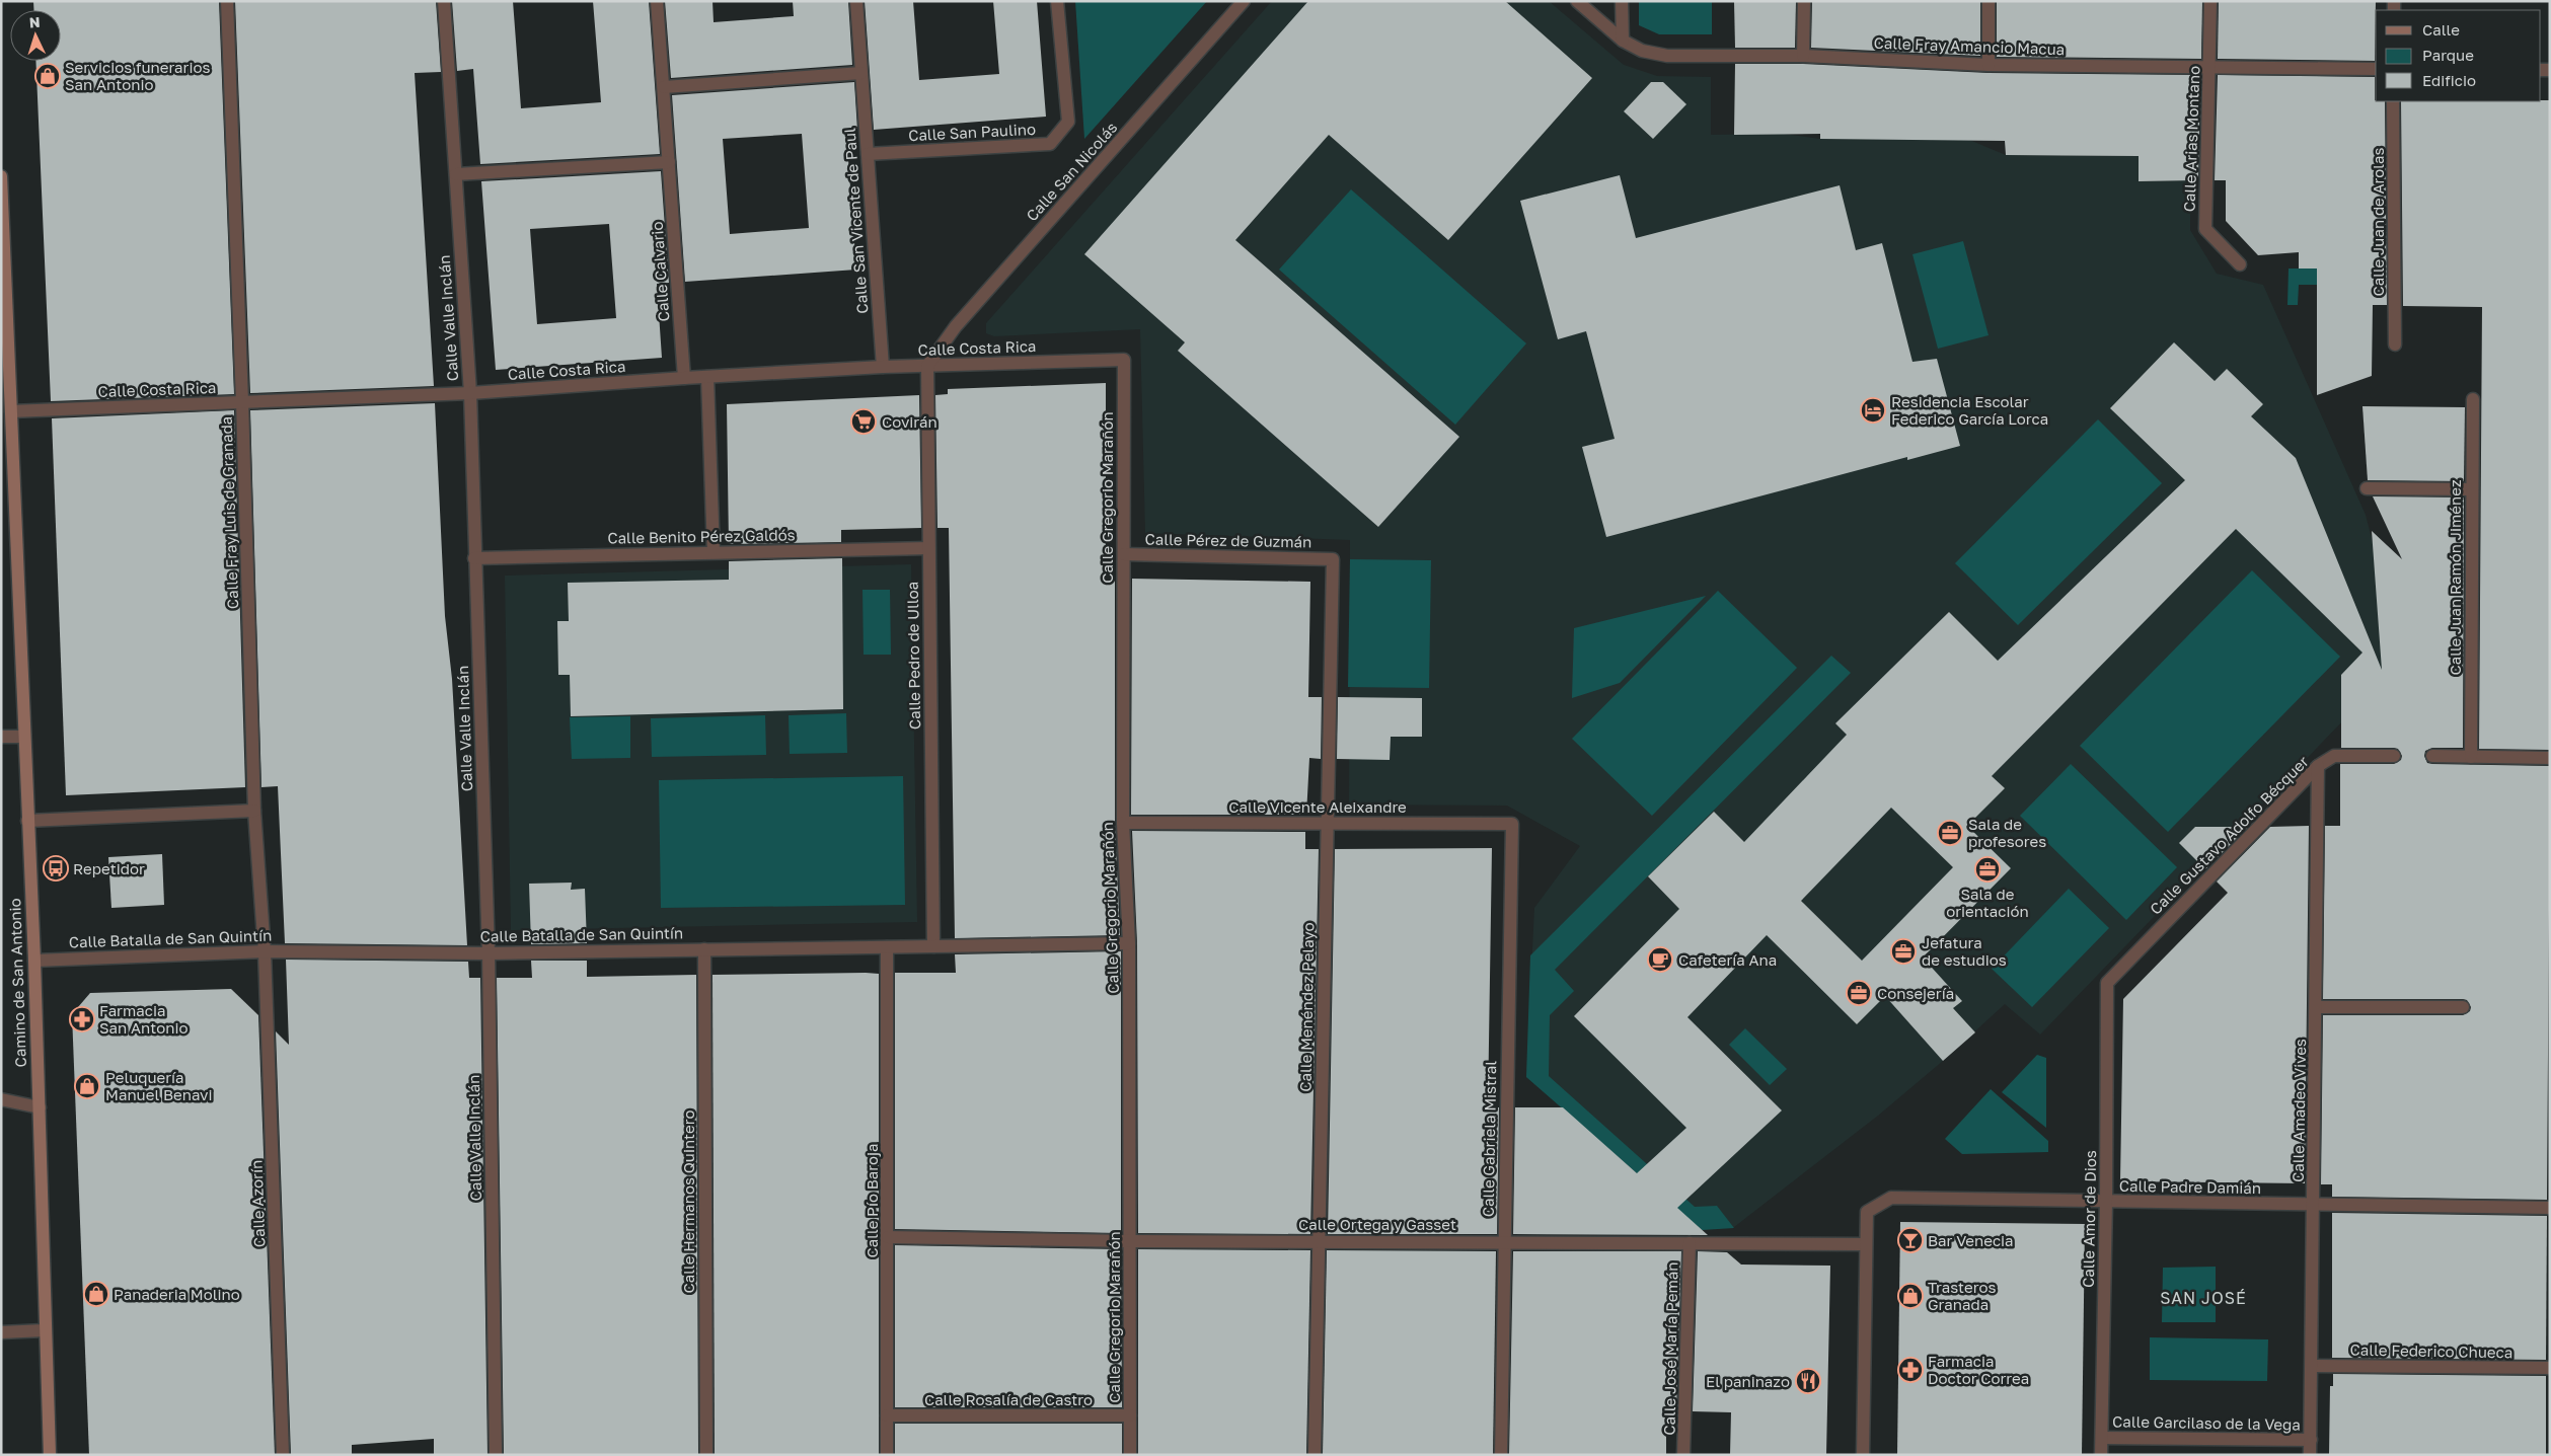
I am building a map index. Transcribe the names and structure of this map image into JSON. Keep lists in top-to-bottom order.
{
  "streets": {
    "main road": ["Camino de San Antonio"],
    "street": [
      "Calle Fray Amancio Macua",
      "Calle San Paulino",
      "Calle Arias Montano",
      "Calle San Nicolás",
      "Calle San Vicente de Paul",
      "Calle Juan de Arolas",
      "Calle Calvario",
      "Calle Valle Inclán",
      "Calle Costa Rica",
      "Calle Gregorio Marañón",
      "Calle Fray Luis de Granada",
      "Calle Benito Pérez Galdós",
      "Calle Pérez de Guzmán",
      "Calle Juan Ramón Jiménez",
      "Calle Pedro de Ulloa",
      "Calle Vicente Aleixandre",
      "Calle Gustavo Adolfo Bécquer",
      "Calle Batalla de San Quintín",
      "Calle Menéndez Pelayo",
      "Calle Amadeo Vives",
      "Calle Gabriela Mistral",
      "Calle Padre Damián",
      "Calle Pío Baroja",
      "Calle Hermanos Quintero",
      "Calle Azorín",
      "Calle Amor de Dios",
      "Calle Ortega y Gasset",
      "Calle José María Pemán",
      "Calle Federico Chueca",
      "Calle Rosalía de Castro",
      "Calle Garcilaso de la Vega"
    ]
  },
  "crossings": [
    ["Calle Fray Amancio Macua", "Calle Arias Montano"],
    ["Calle San Paulino", "Calle San Vicente de Paul"],
    ["Calle San Nicolás", "Calle Costa Rica"],
    ["Calle San Nicolás", "Calle Pedro de Ulloa"],
    ["Calle San Vicente de Paul", "Calle Costa Rica"],
    ["Calle Calvario", "Calle Costa Rica"],
    ["Calle Valle Inclán", "Calle Costa Rica"],
    ["Calle Valle Inclán", "Calle Benito Pérez Galdós"],
    ["Calle Valle Inclán", "Calle Batalla de San Quintín"],
    ["Calle Costa Rica", "Calle Gregorio Marañón"],
    ["Calle Costa Rica", "Calle Fray Luis de Granada"],
    ["Calle Costa Rica", "Calle Pedro de Ulloa"],
    ["Calle Costa Rica", "Camino de San Antonio"],
    ["Calle Gregorio Marañón", "Calle Pérez de Guzmán"],
    ["Calle Gregorio Marañón", "Calle Vicente Aleixandre"],
    ["Calle Gregorio Marañón", "Calle Batalla de San Quintín"],
    ["Calle Gregorio Marañón", "Calle Ortega y Gasset"],
    ["Calle Gregorio Marañón", "Calle Rosalía de Castro"],
    ["Calle Fray Luis de Granada", "Calle Batalla de San Quintín"],
    ["Calle Fray Luis de Granada", "Calle Azorín"],
    ["Calle Benito Pérez Galdós", "Calle Pedro de Ulloa"],
    ["Calle Pérez de Guzmán", "Calle Menéndez Pelayo"],
    ["Calle Pedro de Ulloa", "Calle Batalla de San Quintín"],
    ["Calle Vicente Aleixandre", "Calle Menéndez Pelayo"],
    ["Calle Vicente Aleixandre", "Calle Gabriela Mistral"],
    ["Calle Gustavo Adolfo Bécquer", "Calle Amadeo Vives"],
    ["Calle Gustavo Adolfo Bécquer", "Calle Amor de Dios"],
    ["Calle Batalla de San Quintín", "Camino de San Antonio"],
    ["Calle Batalla de San Quintín", "Calle Pío Baroja"],
    ["Calle Batalla de San Quintín", "Calle Hermanos Quintero"],
    ["Calle Batalla de San Quintín", "Calle Azorín"],
    ["Calle Menéndez Pelayo", "Calle Ortega y Gasset"],
    ["Calle Amadeo Vives", "Calle Padre Damián"],
    ["Calle Amadeo Vives", "Calle Federico Chueca"],
    ["Calle Amadeo Vives", "Calle Garcilaso de la Vega"],
    ["Calle Gabriela Mistral", "Calle Ortega y Gasset"],
    ["Calle Padre Damián", "Calle Amor de Dios"],
    ["Calle Padre Damián", "Calle Ortega y Gasset"],
    ["Calle Pío Baroja", "Calle Ortega y Gasset"],
    ["Calle Pío Baroja", "Calle Rosalía de Castro"],
    ["Calle Amor de Dios", "Calle Garcilaso de la Vega"],
    ["Calle Ortega y Gasset", "Calle José María Pemán"]
  ],
  "districts": ["SAN JOSÉ"],
  "places": {
    "shop": [
      "Servicios funerarios San Antonio",
      "Peluquería Manuel Benavi",
      "Panaderia Molino",
      "Trasteros Granada"
    ],
    "hotel": ["Residencia Escolar Federico García Lorca"],
    "supermarket": ["Covirán"],
    "office": [
      "Sala de profesores",
      "Sala de orientación",
      "Jefatura de estudios",
      "Consejería"
    ],
    "bus stop": ["Repetidor"],
    "cafe": ["Cafetería Ana"],
    "pharmacy": ["Farmacia San Antonio", "Farmacia Doctor Correa"],
    "bar": ["Bar Venecia"],
    "restaurant": ["El paninazo"]
  },
  "legend": ["Calle", "Parque", "Edificio"],
  "north": "top"
}
